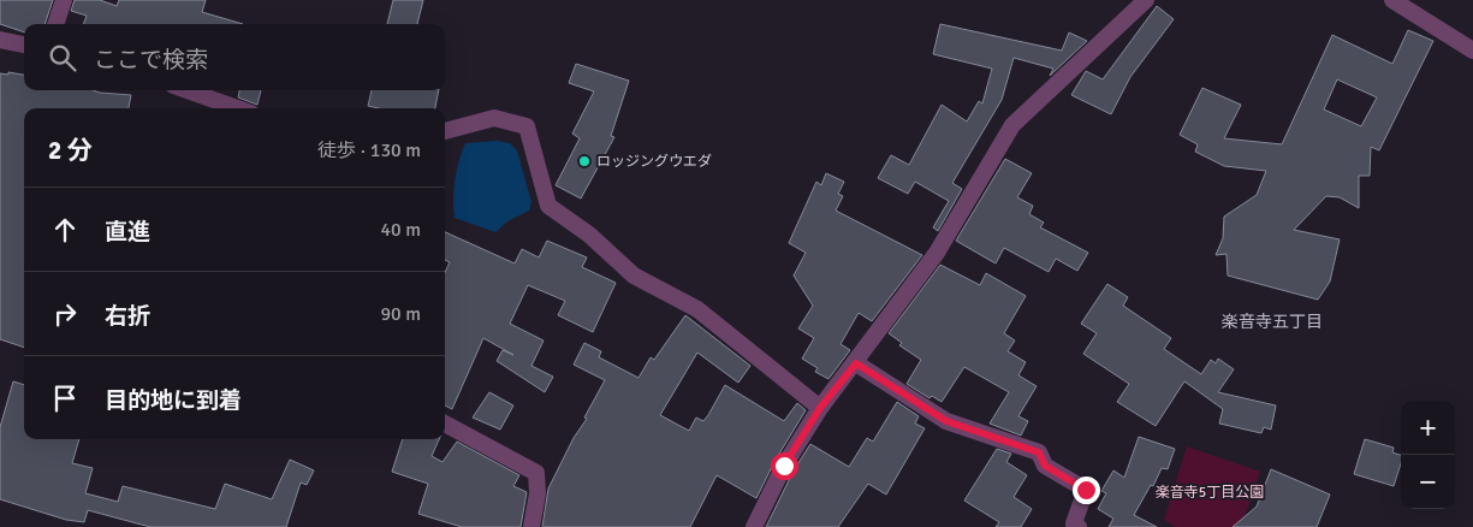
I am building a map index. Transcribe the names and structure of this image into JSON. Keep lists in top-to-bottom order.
{
  "districts": ["楽音寺五丁目"],
  "parks": ["楽音寺5丁目公園"],
  "places": ["ロッジングウエダ"],
  "page": {
    "search": "ここで検索",
    "heading": ["2 分", "徒歩 · 130 m"],
    "list": [
      ["直進", "40 m"],
      ["右折", "90 m"],
      "目的地に到着"
    ],
    "map_buttons": ["+", "−"]
  }
}
